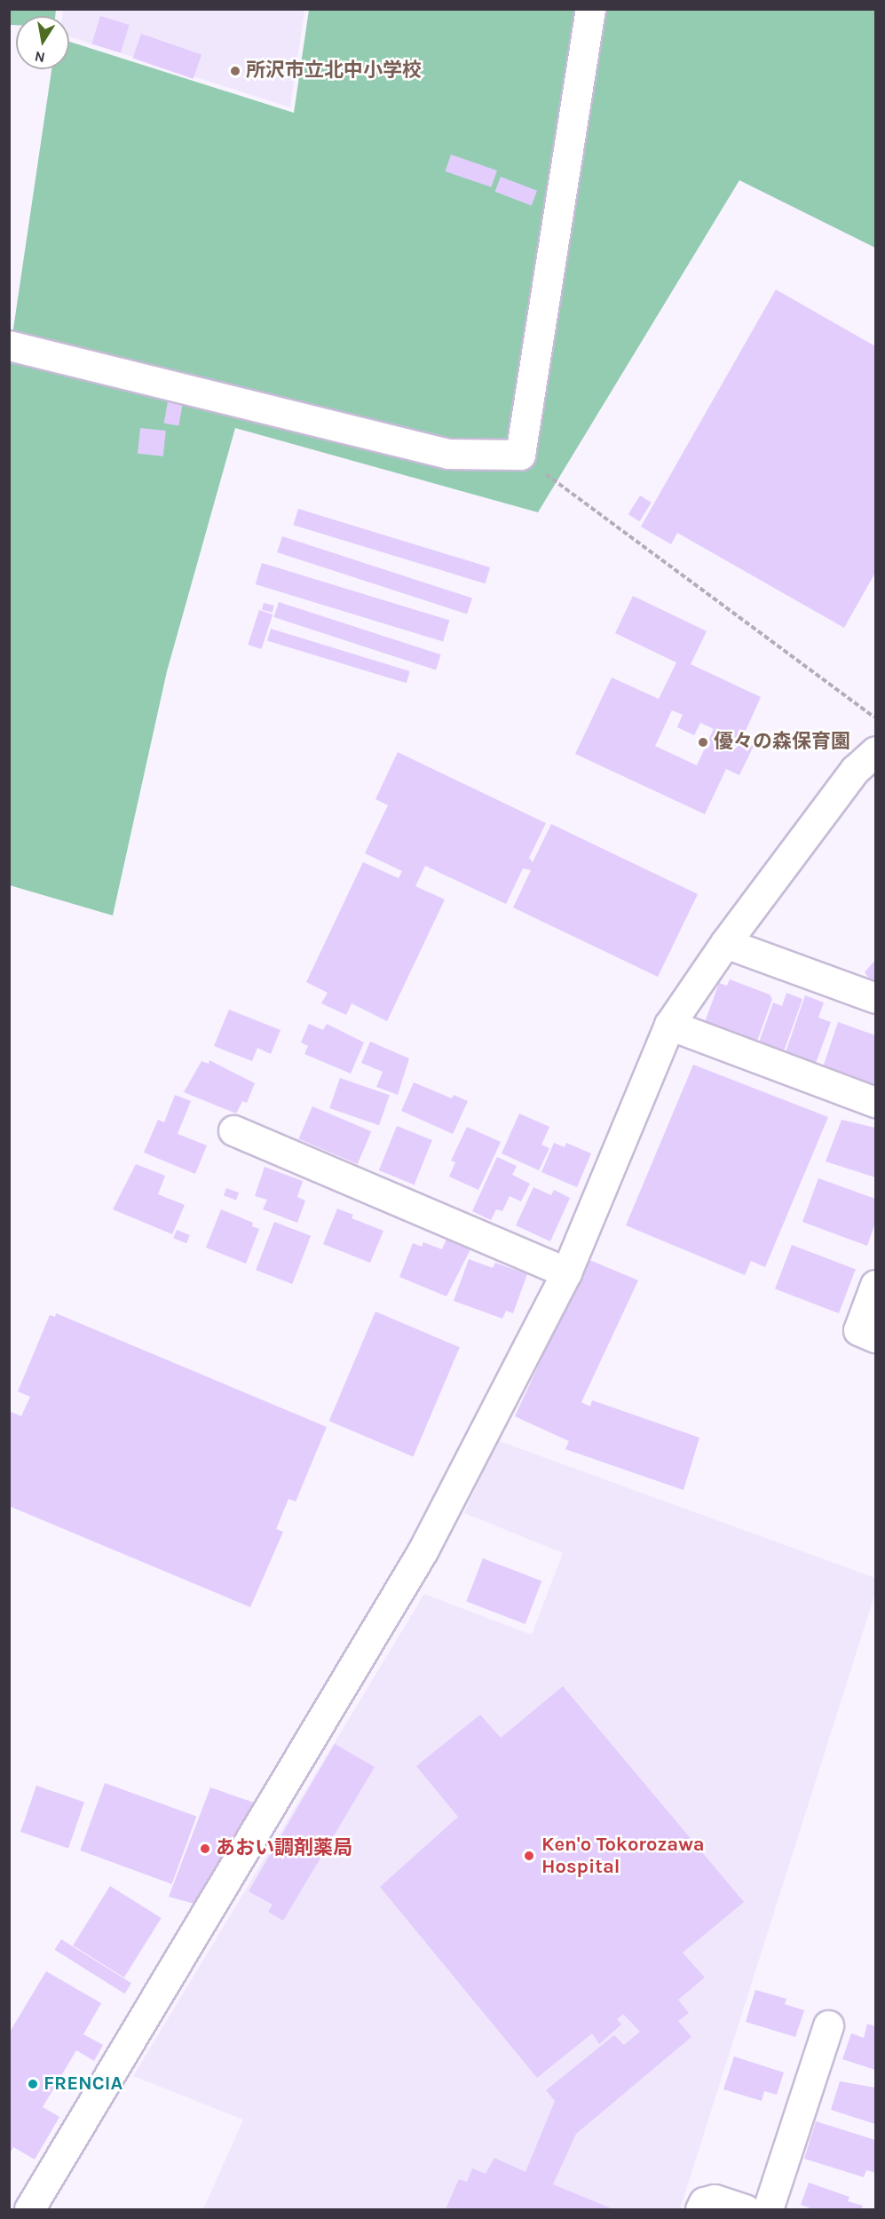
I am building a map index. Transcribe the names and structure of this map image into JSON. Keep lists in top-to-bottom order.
{
  "places": [
    "所沢市立北中小学校",
    "優々の森保育園",
    "あおい調剤薬局",
    "Ken'o Tokorozawa Hospital",
    "FRENCIA"
  ],
  "north": "bottom"
}
